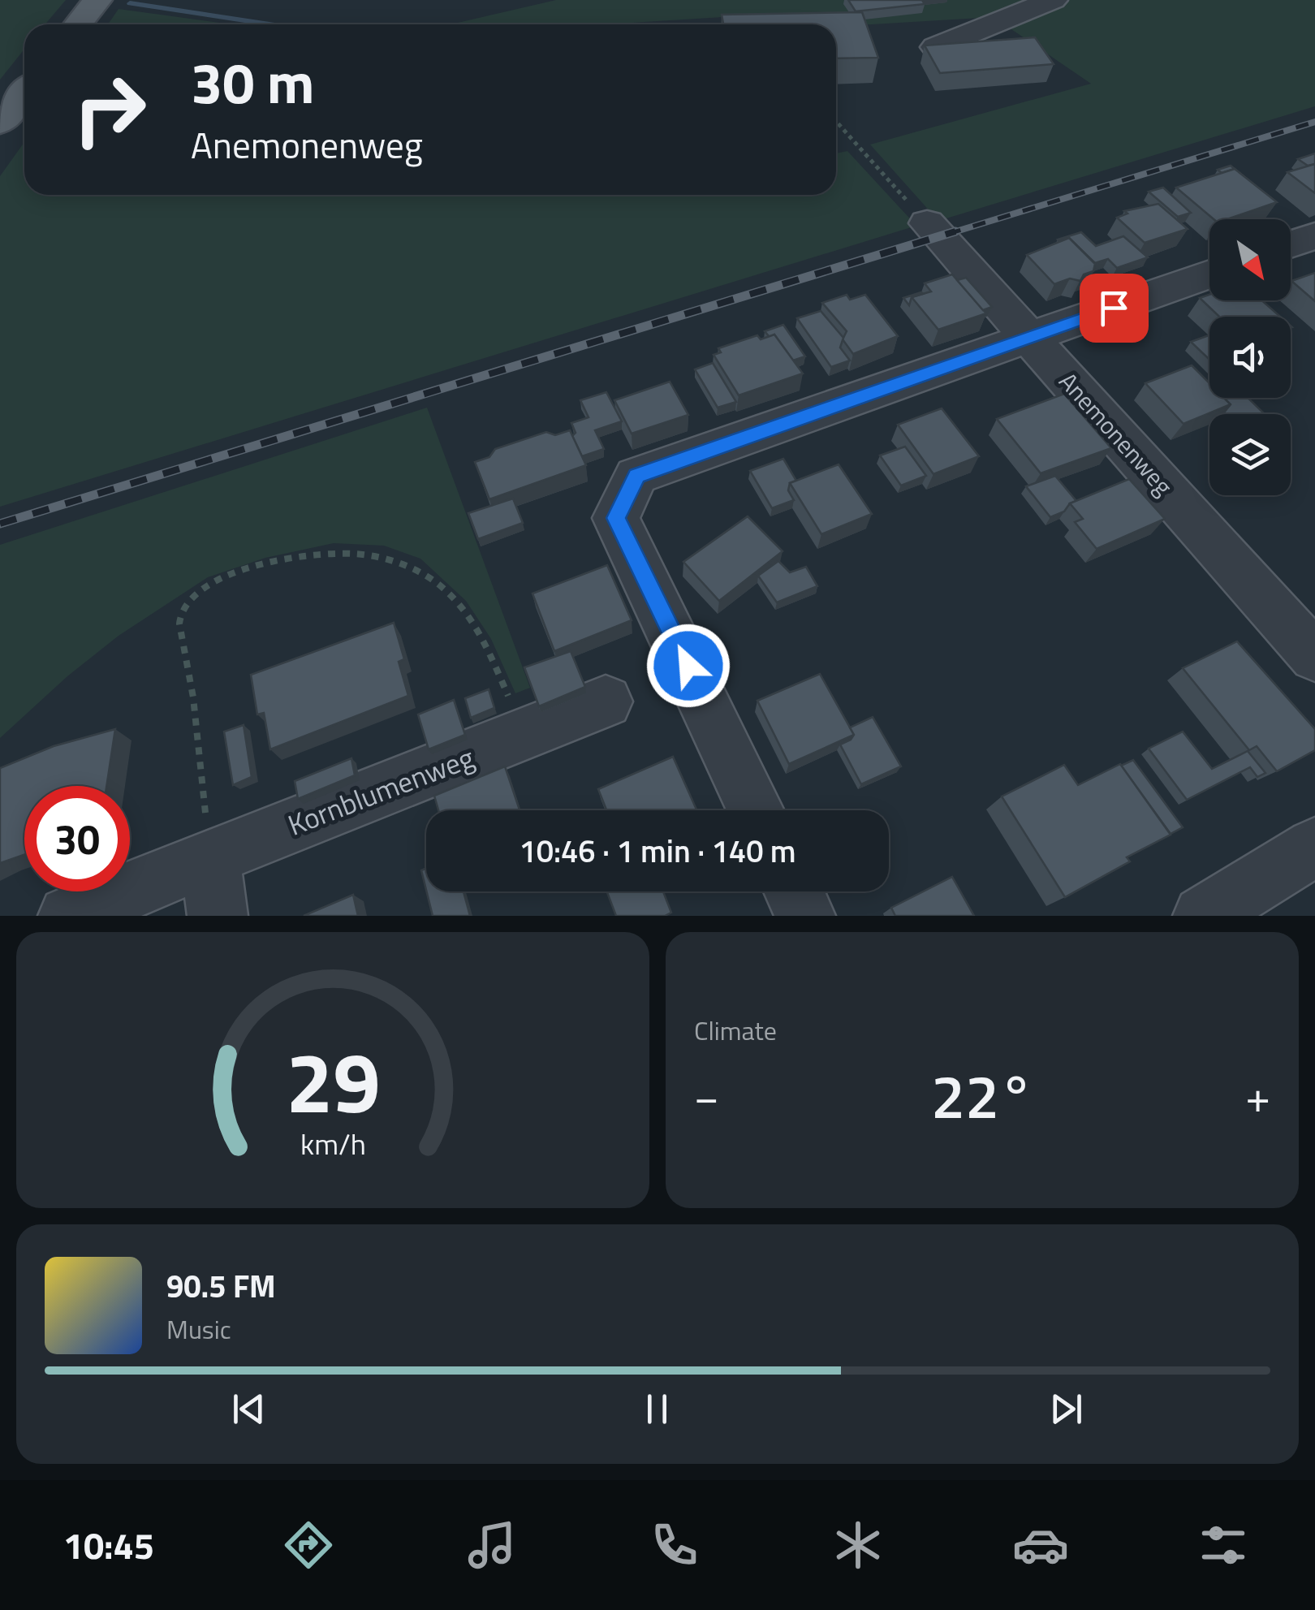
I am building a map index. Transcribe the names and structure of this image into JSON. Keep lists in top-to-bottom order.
{
  "streets": {
    "street": ["Anemonenweg", "Kornblumenweg"]
  },
  "north": "bottom right",
  "page": {
    "turn": ["30 m", "Anemonenweg"],
    "limit": "30",
    "trip": "10:46 · 1 min · 140 m",
    "tile": "Climate",
    "heat": ["−", "22°", "+"],
    "song": ["90.5 FM", "Music"],
    "tabs": "10:45",
    "gauge": ["29", "km/h"]
  }
}
